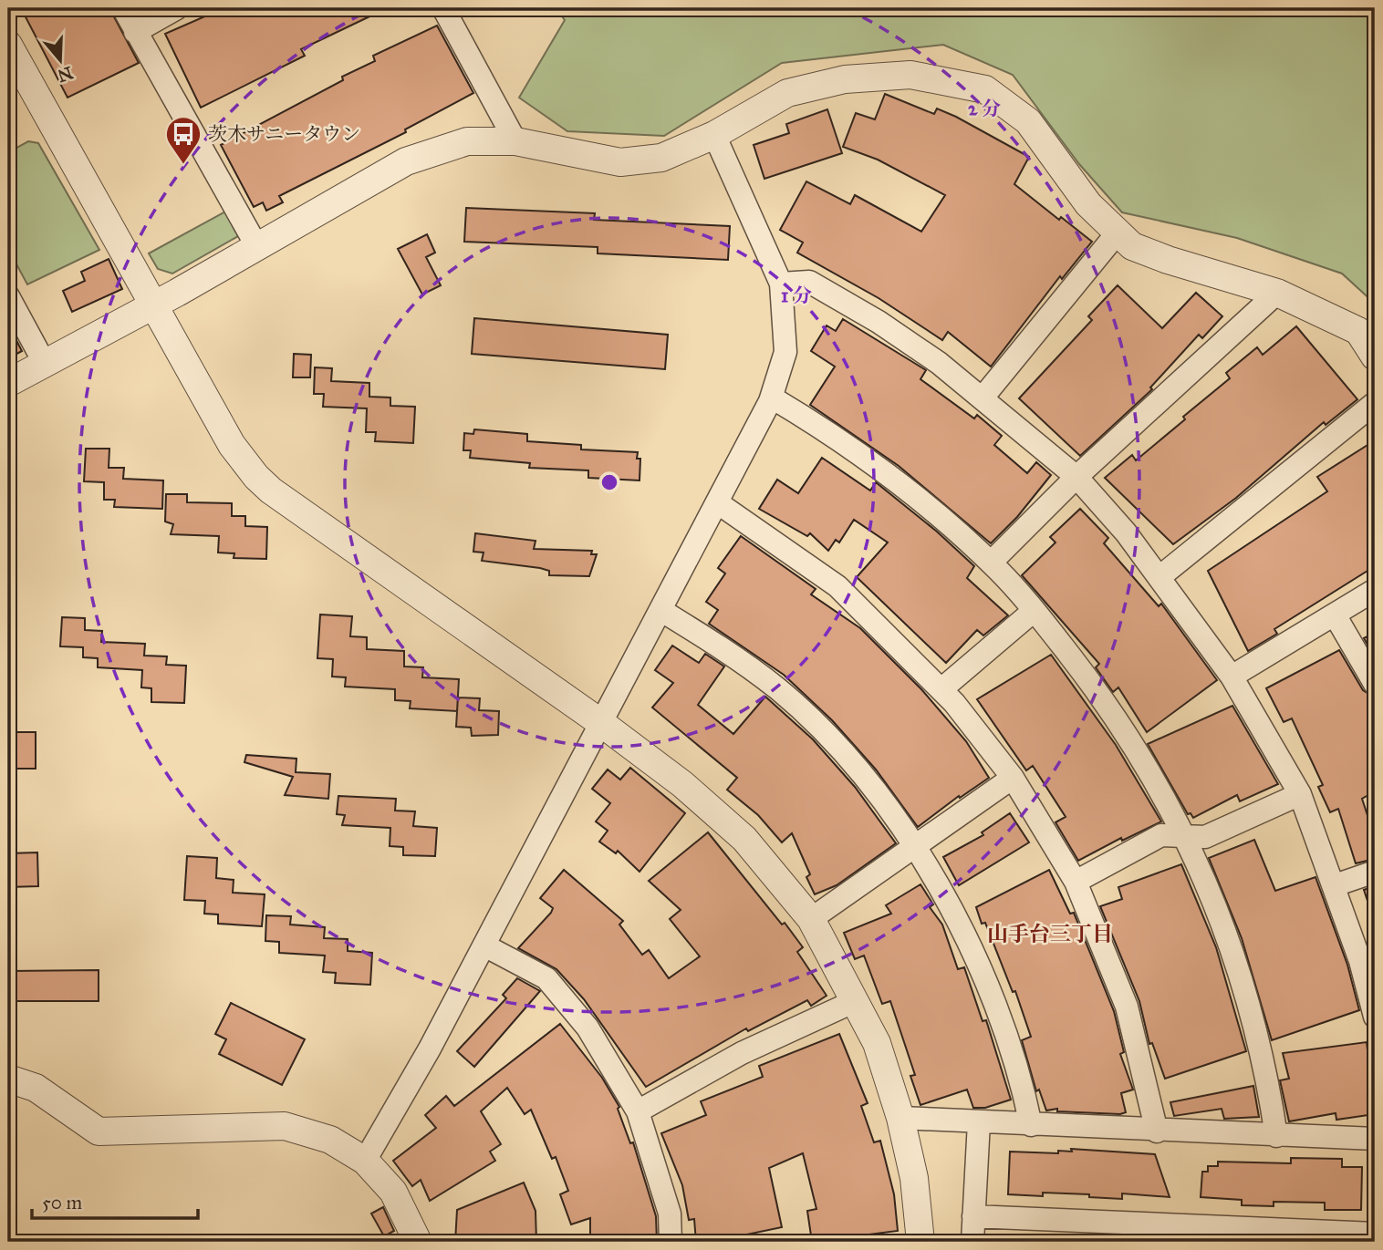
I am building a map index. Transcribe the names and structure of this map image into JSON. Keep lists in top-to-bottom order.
{
  "districts": ["山手台三丁目"],
  "places": {
    "bus stop": ["茨木サニータウン"]
  },
  "scale_bar": "50 m",
  "north": "bottom",
  "rings": ["2 分", "1 分"]
}
